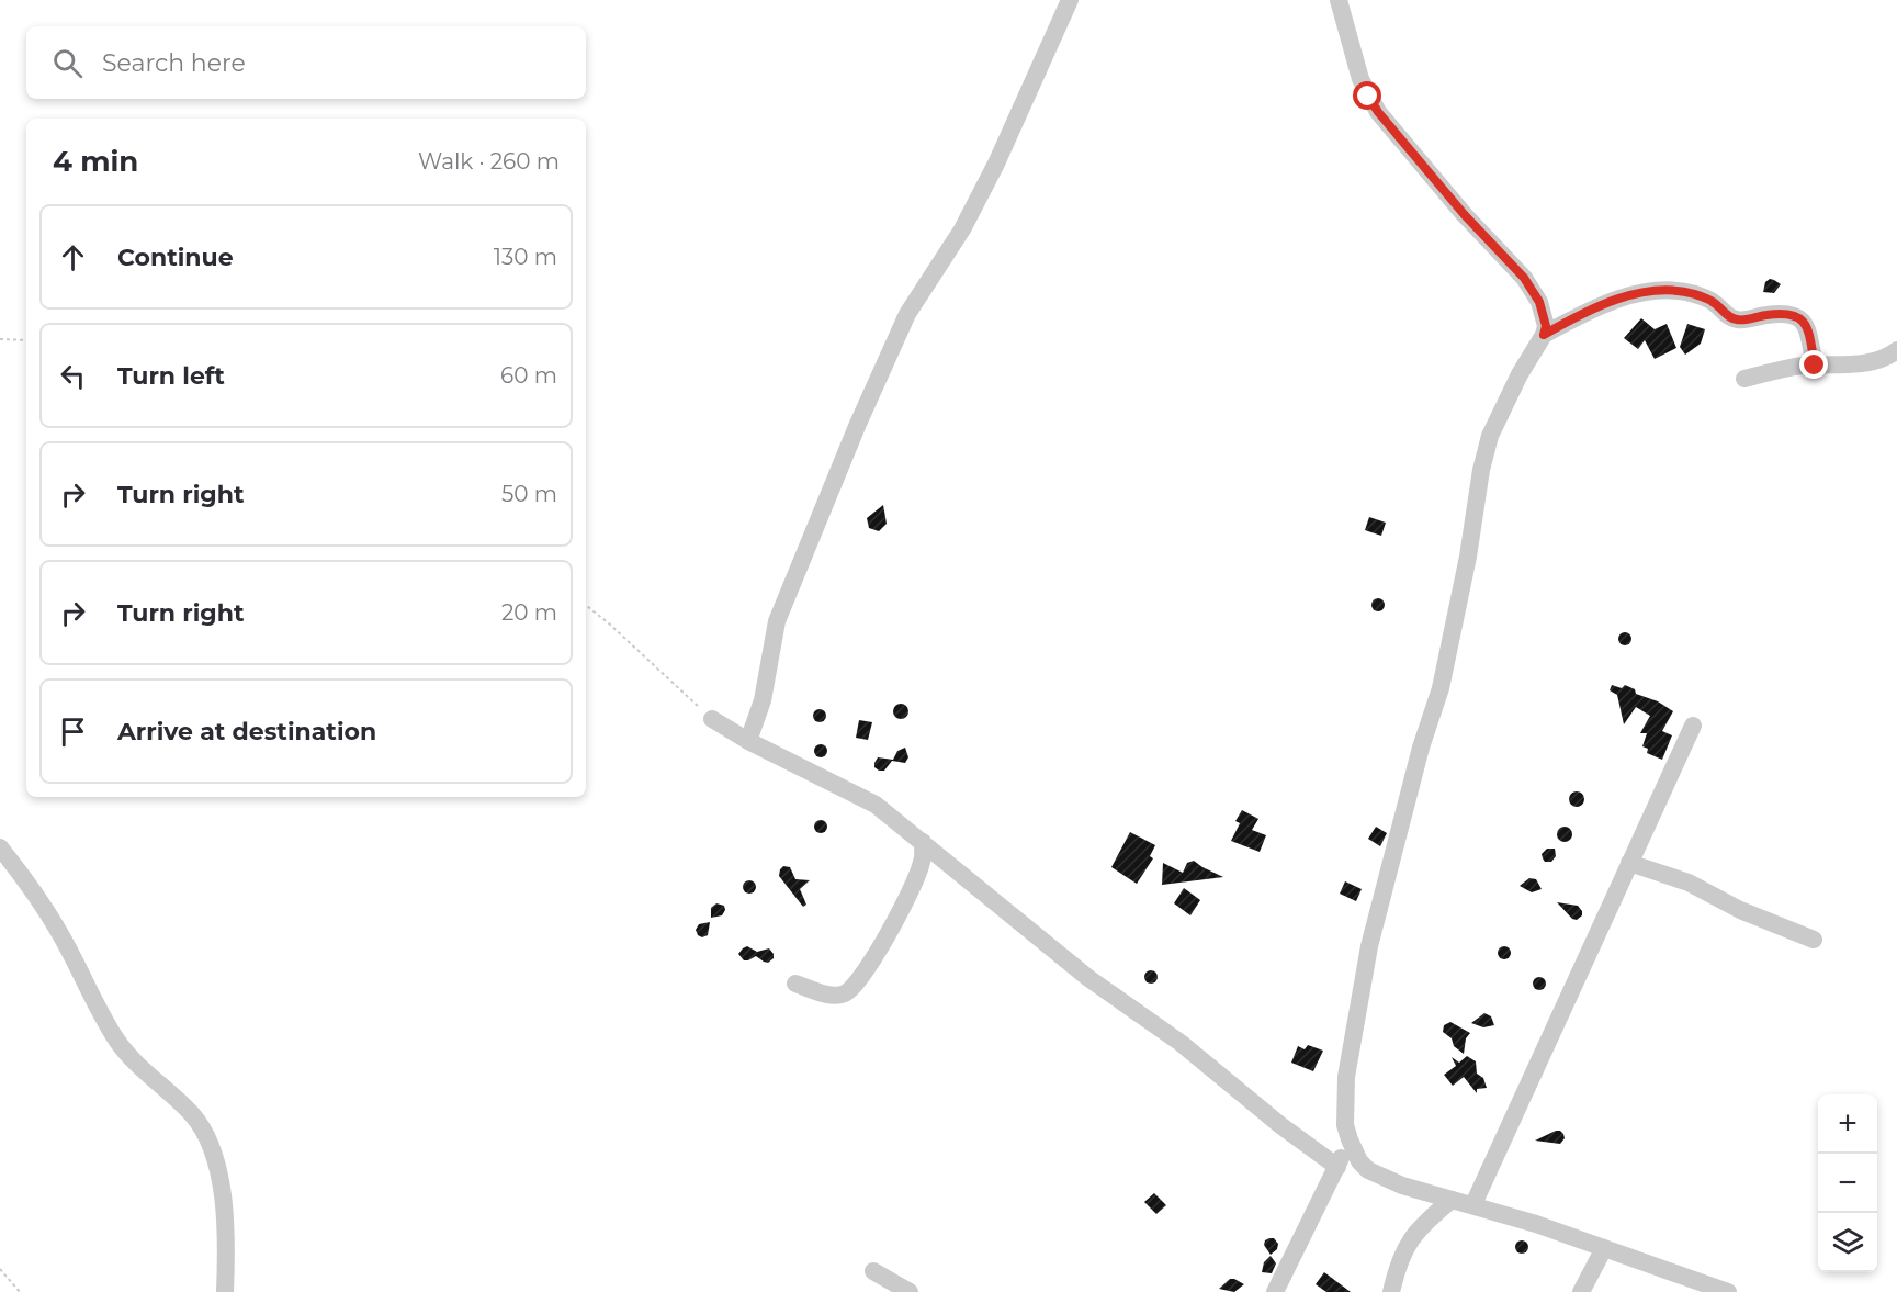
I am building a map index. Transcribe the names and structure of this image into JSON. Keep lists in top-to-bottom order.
{
  "page": {
    "search": "Search here",
    "heading": ["4 min", "Walk · 260 m"],
    "list": [
      ["Continue", "130 m"],
      ["Turn left", "60 m"],
      ["Turn right", "50 m"],
      ["Turn right", "20 m"],
      "Arrive at destination"
    ],
    "map_buttons": ["+", "−"]
  }
}
